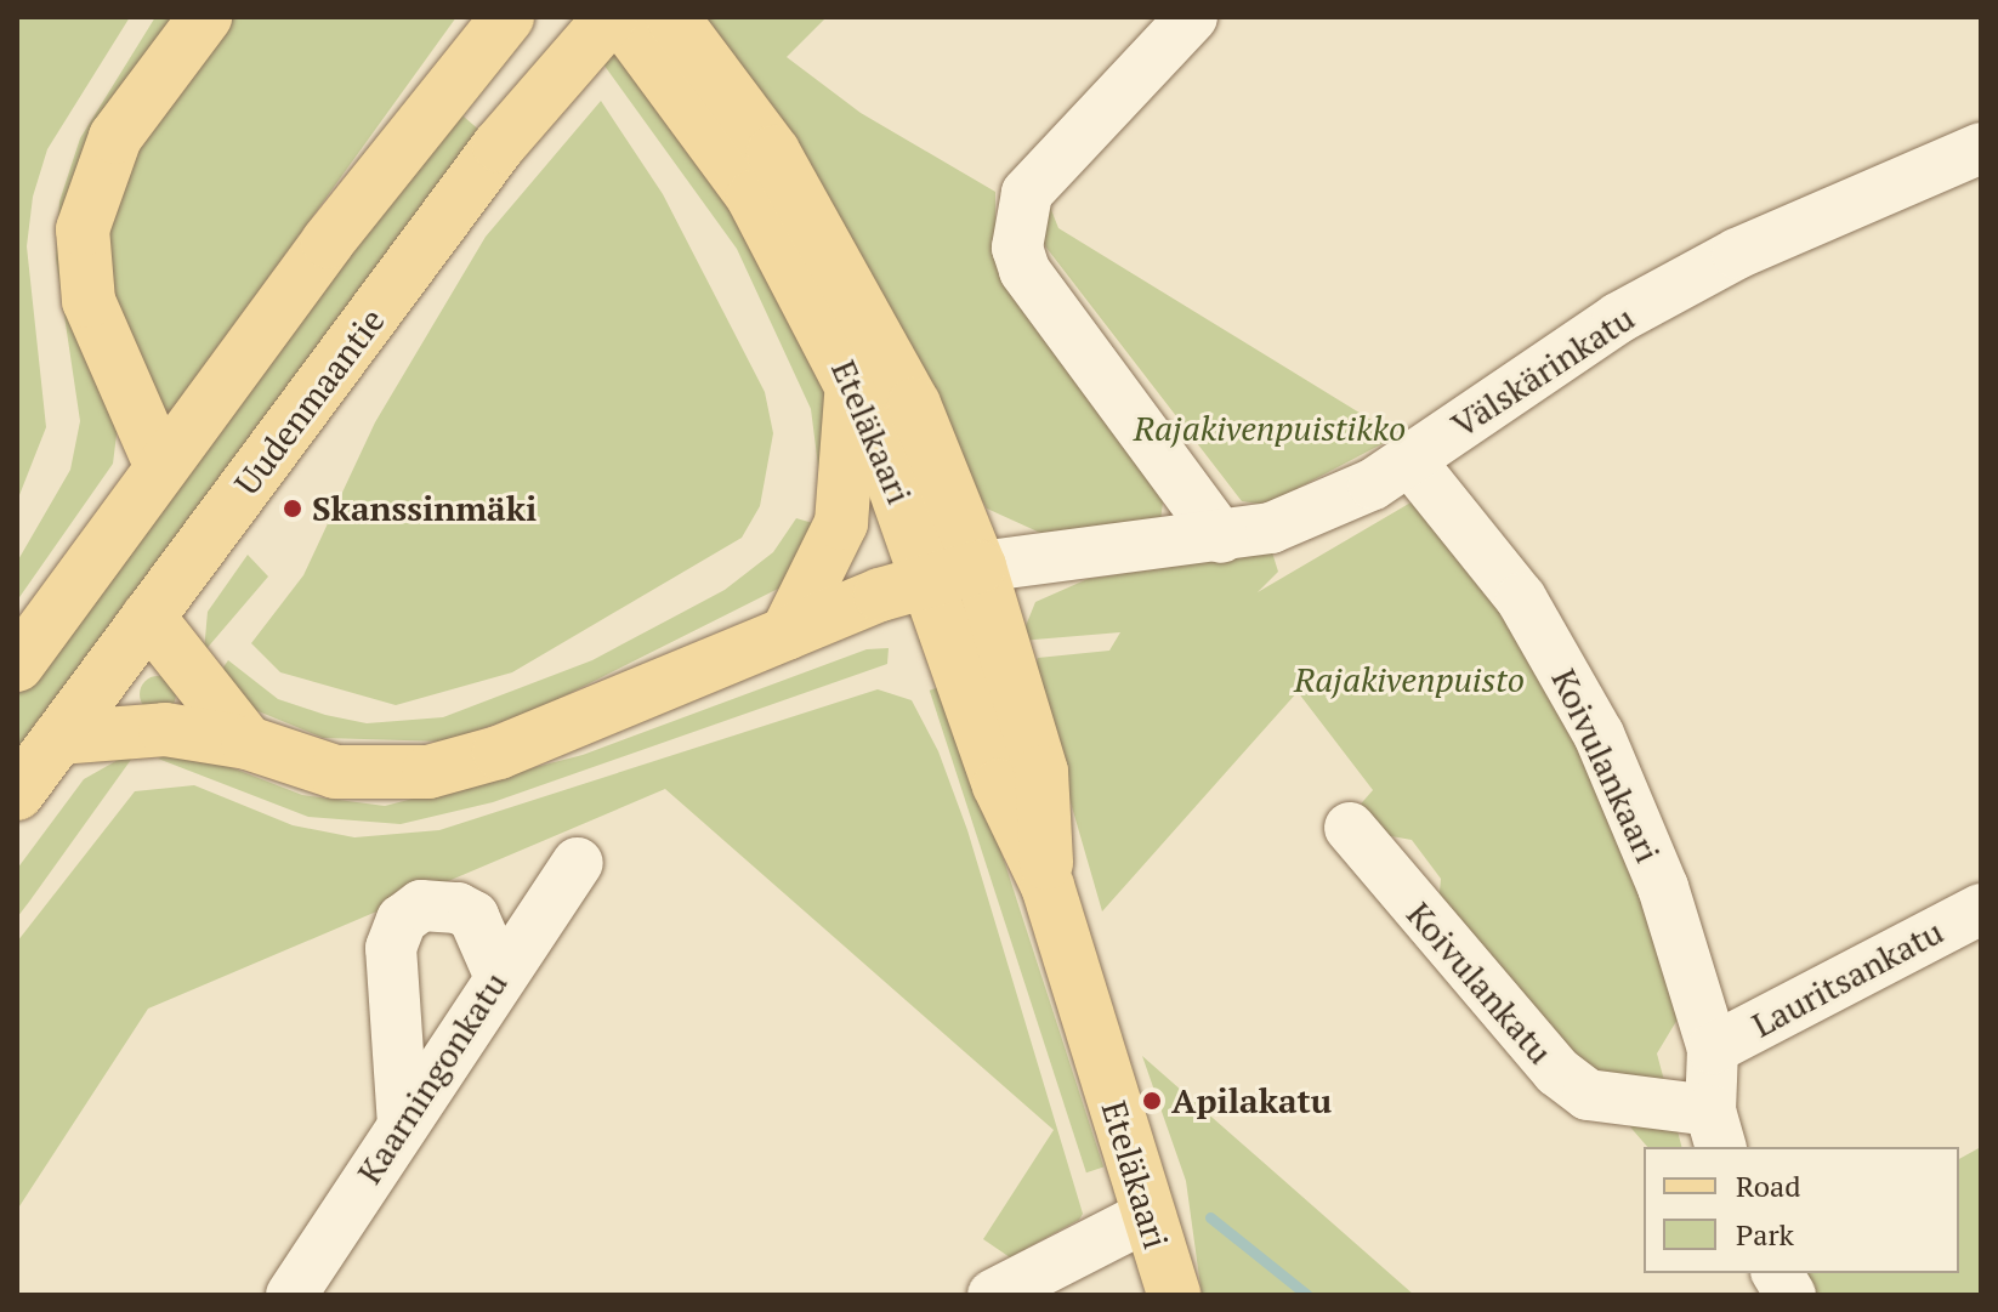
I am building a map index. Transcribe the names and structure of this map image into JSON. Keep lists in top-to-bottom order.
{
  "streets": {
    "main road": ["Uudenmaantie", "Eteläkaari"],
    "street": [
      "Välskärinkatu",
      "Koivulankaari",
      "Lauritsankatu",
      "Koivulankatu",
      "Kaarningonkatu"
    ]
  },
  "crossings": [
    ["Välskärinkatu", "Eteläkaari"],
    ["Välskärinkatu", "Koivulankaari"],
    ["Koivulankaari", "Lauritsankatu"],
    ["Koivulankaari", "Koivulankatu"]
  ],
  "parks": ["Rajakivenpuistikko", "Rajakivenpuisto"],
  "places": ["Skanssinmäki", "Apilakatu"],
  "legend": ["Road", "Park"]
}
